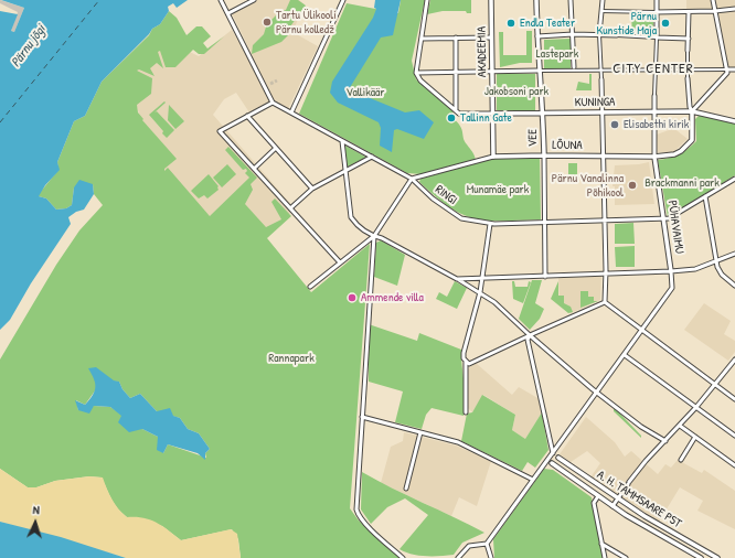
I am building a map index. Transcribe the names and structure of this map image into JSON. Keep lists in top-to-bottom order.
{
  "streets": {
    "street": [
      "AKADEEMIA",
      "KUNINGA",
      "VEE",
      "LÕUNA",
      "RINGI",
      "PÜHAVAIMU",
      "A. H. TAMMSAARE PST"
    ]
  },
  "crossings": [
    ["AKADEEMIA", "KUNINGA"],
    ["AKADEEMIA", "LÕUNA"],
    ["KUNINGA", "VEE"],
    ["KUNINGA", "LÕUNA"],
    ["KUNINGA", "PÜHAVAIMU"],
    ["VEE", "LÕUNA"],
    ["VEE", "RINGI"],
    ["LÕUNA", "RINGI"],
    ["LÕUNA", "PÜHAVAIMU"],
    ["RINGI", "PÜHAVAIMU"]
  ],
  "districts": ["CITY CENTER"],
  "water": ["Pärnu jõgi"],
  "parks": [
    "Lastepark",
    "Jakobsoni park",
    "Vallikäär",
    "Brackmanni park",
    "Munamäe park",
    "Rannapark"
  ],
  "places": [
    "Tartu Ülikooli Pärnu kolledž",
    "Endla Teater",
    "Pärnu Kunstide Maja",
    "Tallinn Gate",
    "Elisabethi kirik",
    "Pärnu Vanalinna Põhikool",
    "Ammende villa"
  ],
  "north": "top"
}
